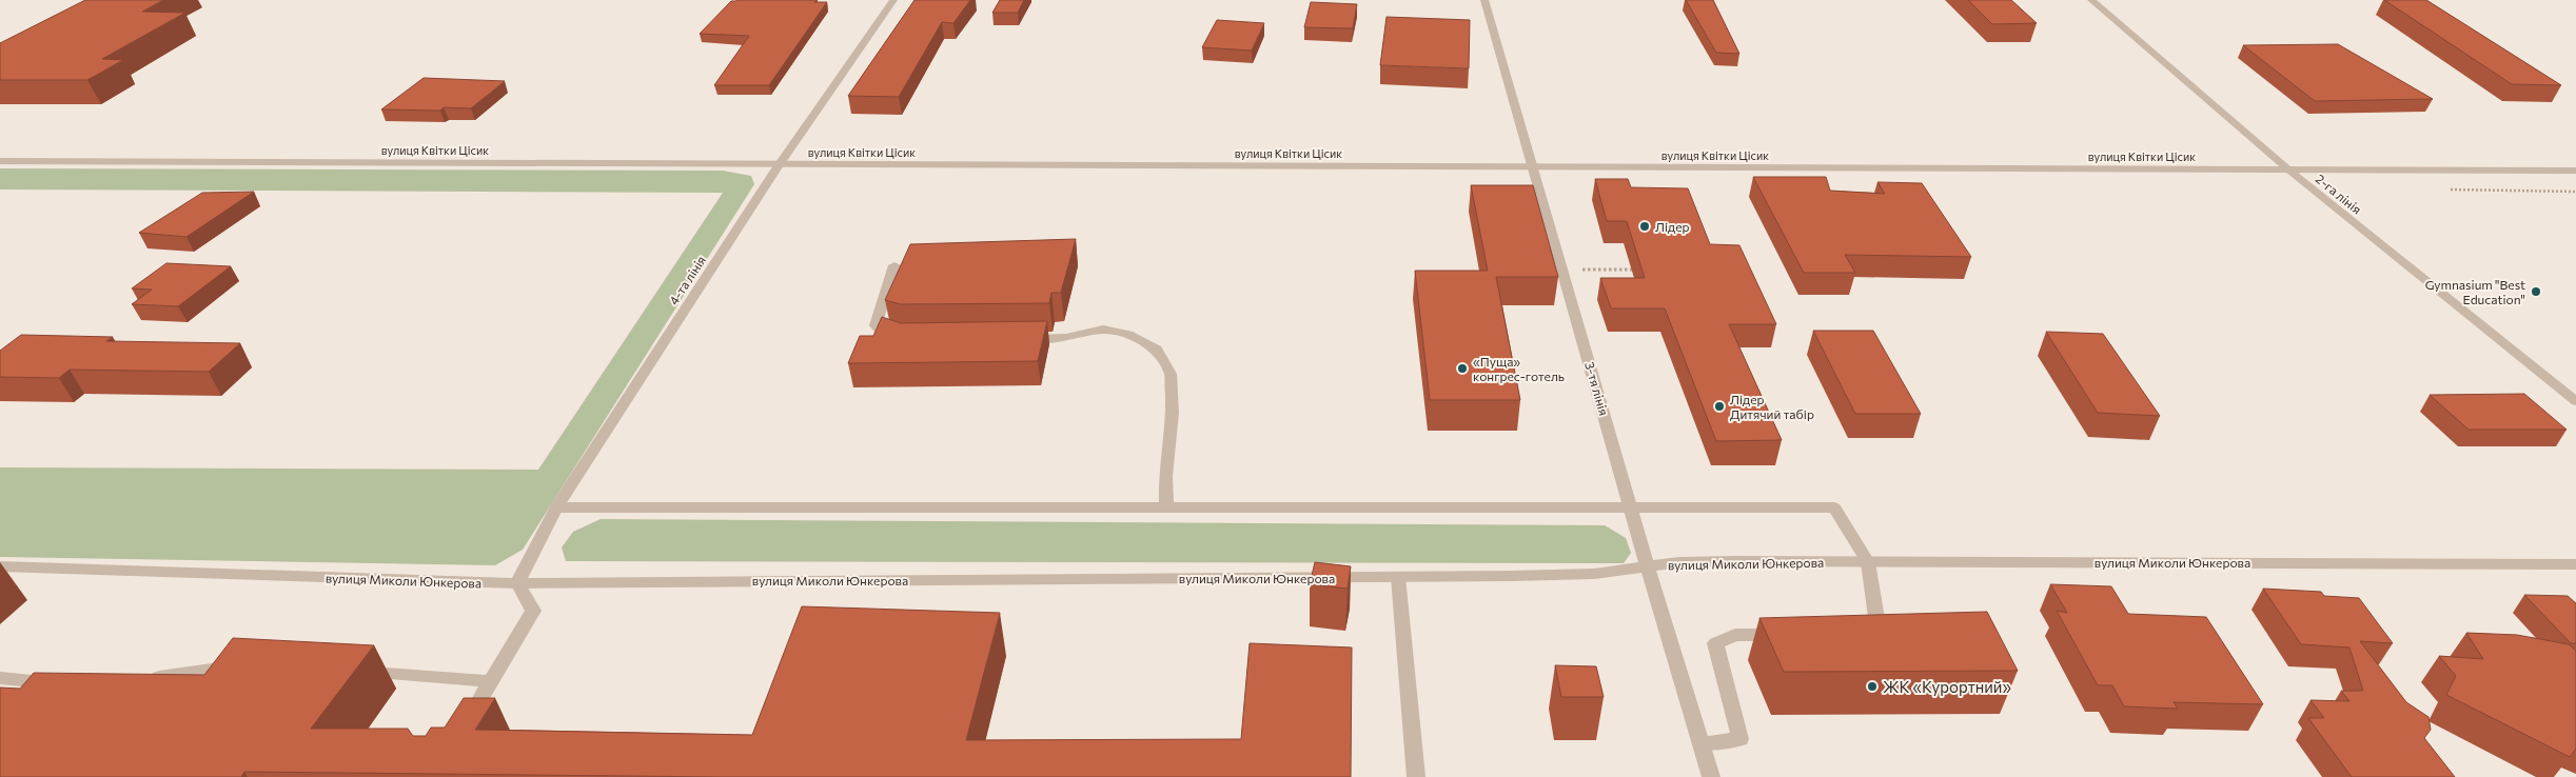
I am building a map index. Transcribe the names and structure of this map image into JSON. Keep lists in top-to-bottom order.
{
  "streets": {
    "street": [
      "вулиця Квітки Цісик",
      "2-га лінія",
      "4-та лінія",
      "3-тя лінія",
      "вулиця Миколи Юнкерова"
    ]
  },
  "crossings": [
    ["вулиця Квітки Цісик", "2-га лінія"],
    ["вулиця Квітки Цісик", "4-та лінія"],
    ["вулиця Квітки Цісик", "3-тя лінія"],
    ["4-та лінія", "вулиця Миколи Юнкерова"],
    ["3-тя лінія", "вулиця Миколи Юнкерова"]
  ],
  "places": [
    "Лідер",
    "Gymnasium \"Best Education\"",
    "«Пуща» конгрес-готель",
    "Лідер Дитячий табір",
    "ЖК «Курортний»"
  ]
}
